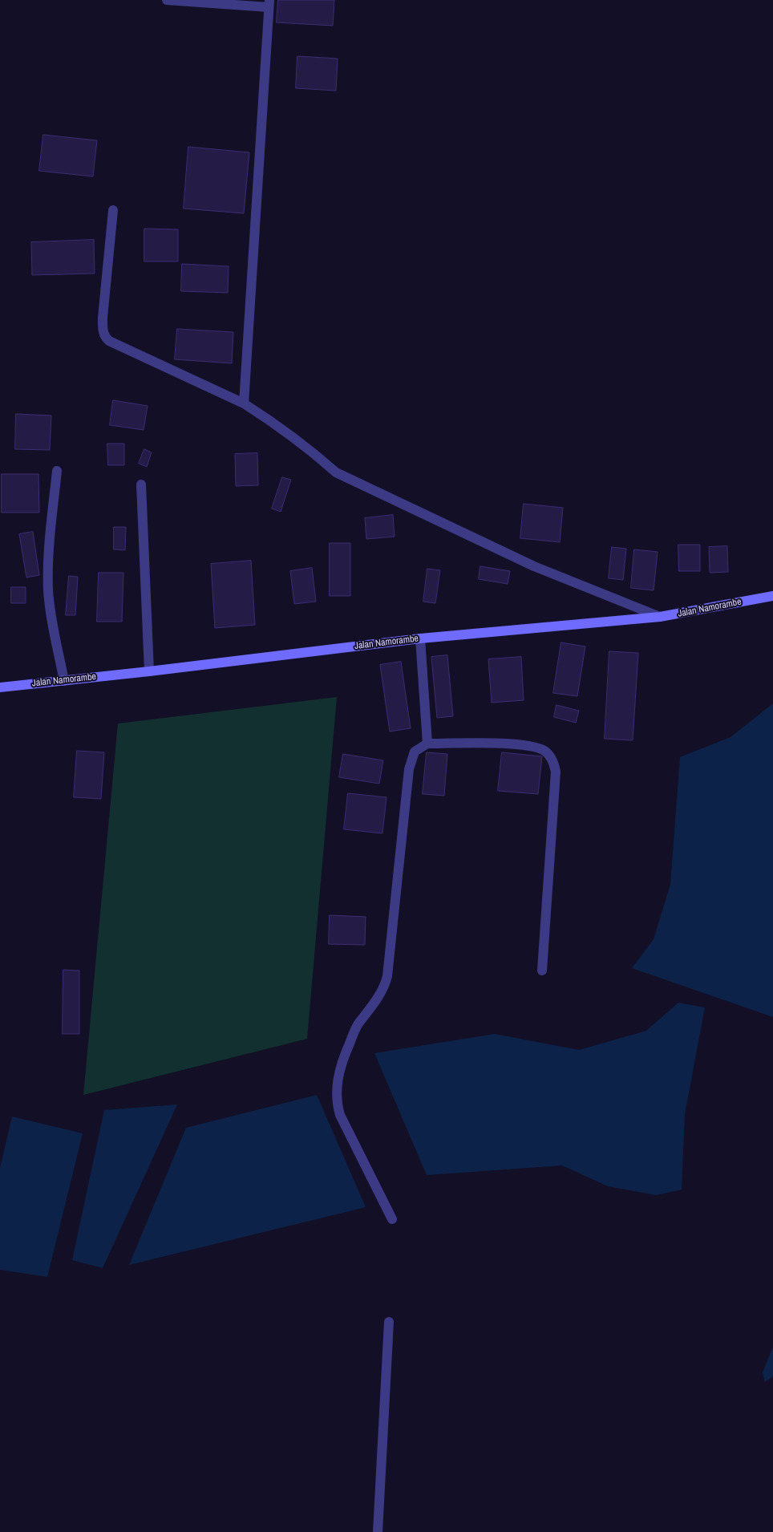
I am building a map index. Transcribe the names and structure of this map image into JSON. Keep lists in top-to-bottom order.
{
  "streets": {
    "main road": ["Jalan Namorambe"]
  }
}
